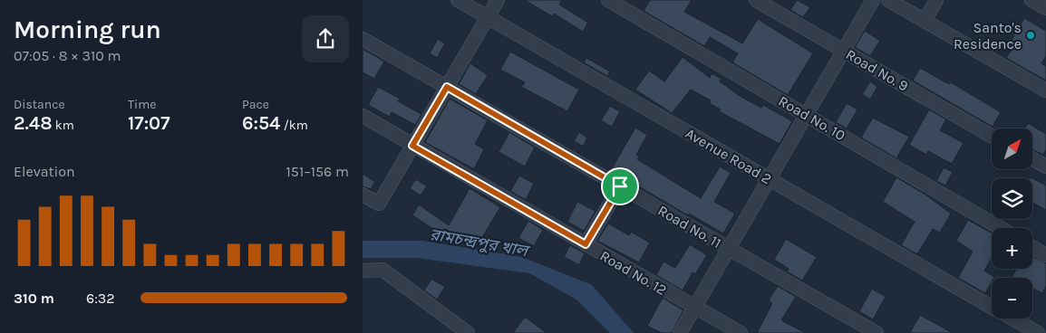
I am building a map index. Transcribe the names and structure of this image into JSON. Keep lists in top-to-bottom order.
{
  "streets": {
    "street": [
      "Road No. 9",
      "Road No. 10",
      "Avenue Road 2",
      "Road No. 11",
      "Road No. 12"
    ]
  },
  "water": ["রামচন্দ্রপুর খাল"],
  "places": ["Santo's Residence"],
  "north": "top right",
  "page": {
    "heading": ["Morning run", "07:05 · 8 × 310 m"],
    "stats": [
      ["Distance", "2.48 km"],
      ["Time", "17:07"],
      ["Pace", "6:54 /km"]
    ],
    "map_buttons": ["+", "−"],
    "chart": ["Elevation", "151–156 m"],
    "list": [
      {
        "name": "310 m",
        "note": "6:32"
      }
    ]
  }
}
